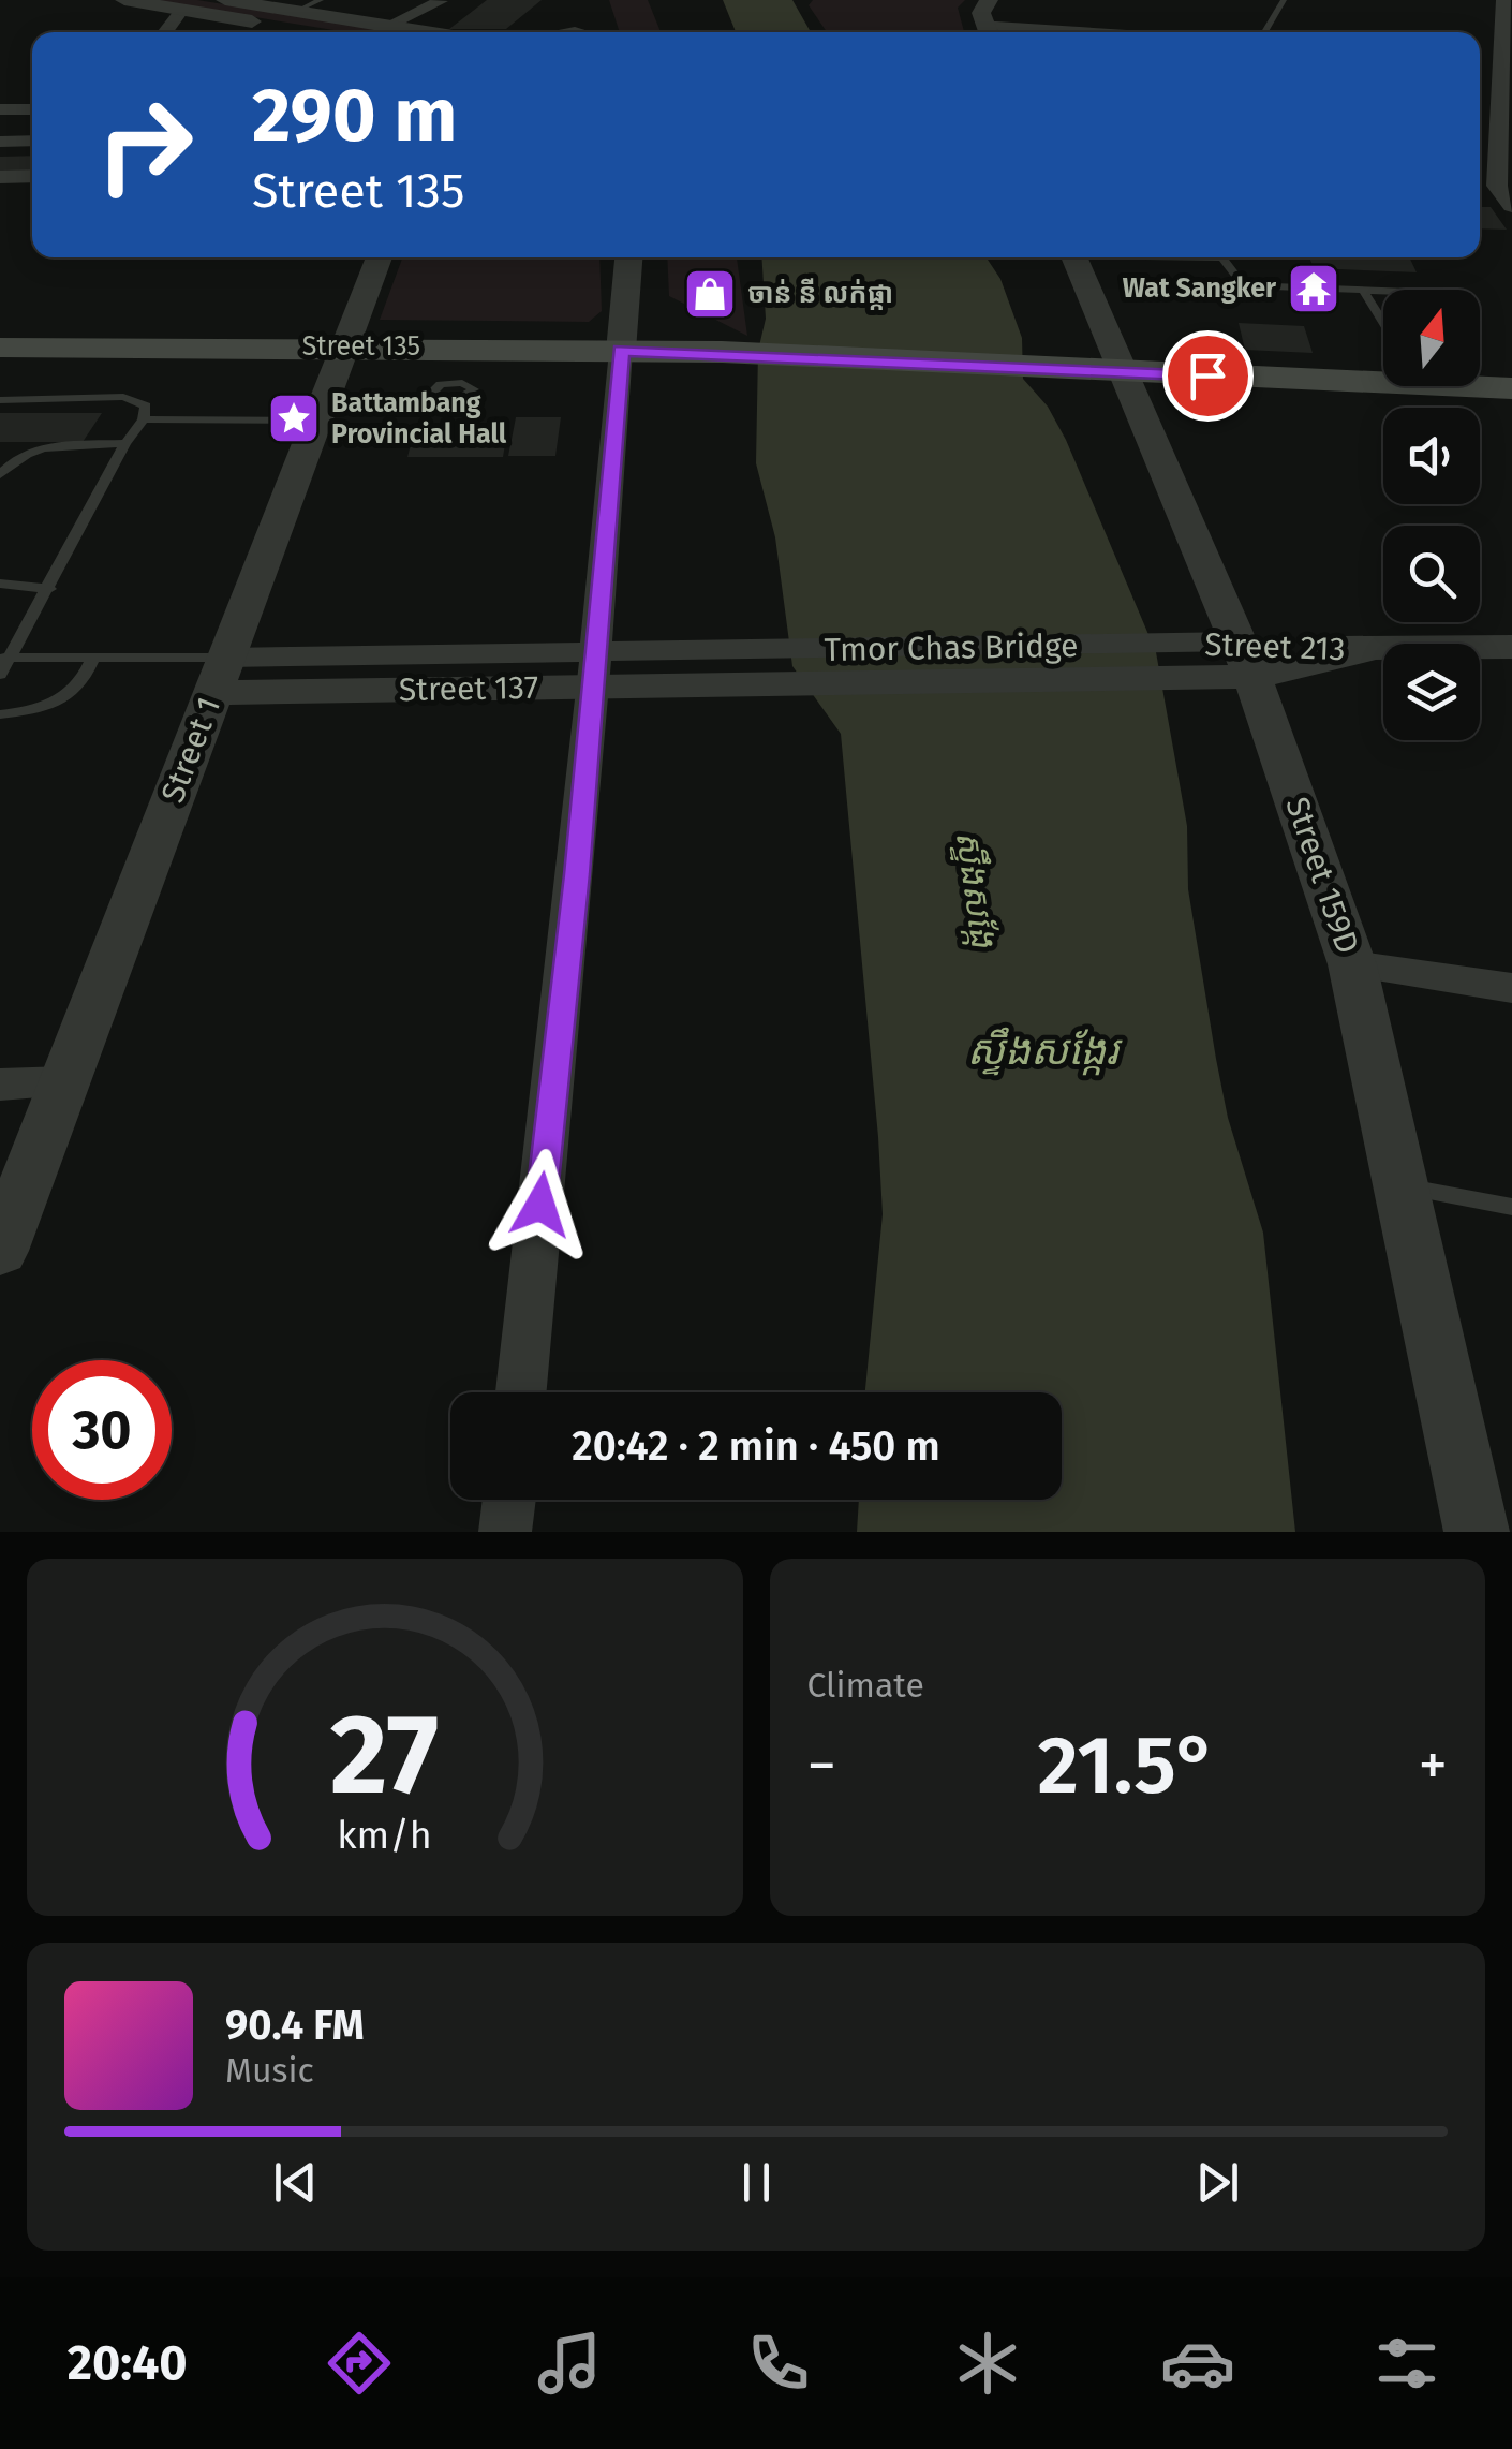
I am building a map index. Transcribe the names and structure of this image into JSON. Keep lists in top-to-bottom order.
{
  "streets": {
    "main road": ["Street 135"],
    "street": [
      "Street 213",
      "Street 137",
      "Street 1",
      "Street 159D"
    ]
  },
  "crossings": [
    ["Street 135", "Street 1"],
    ["Street 135", "Street 159D"],
    ["Street 213", "Street 137"],
    ["Street 213", "Street 159D"],
    ["Street 137", "Street 1"]
  ],
  "water": ["ស្ទឹងសង្កែ", "ស្ទឹងសង្កែរ"],
  "places": {
    "temple": ["Wat Sangker"],
    "shop": ["ចាន់ នី លក់ផ្កា"],
    "place": ["Battambang Provincial Hall"]
  },
  "north": "top",
  "page": {
    "turn": ["290 m", "Street 135"],
    "limit": "30",
    "trip": "20:42 · 2 min · 450 m",
    "tile": "Climate",
    "heat": ["−", "21.5°", "+"],
    "song": ["90.4 FM", "Music"],
    "tabs": "20:40",
    "gauge": ["27", "km/h"]
  }
}
